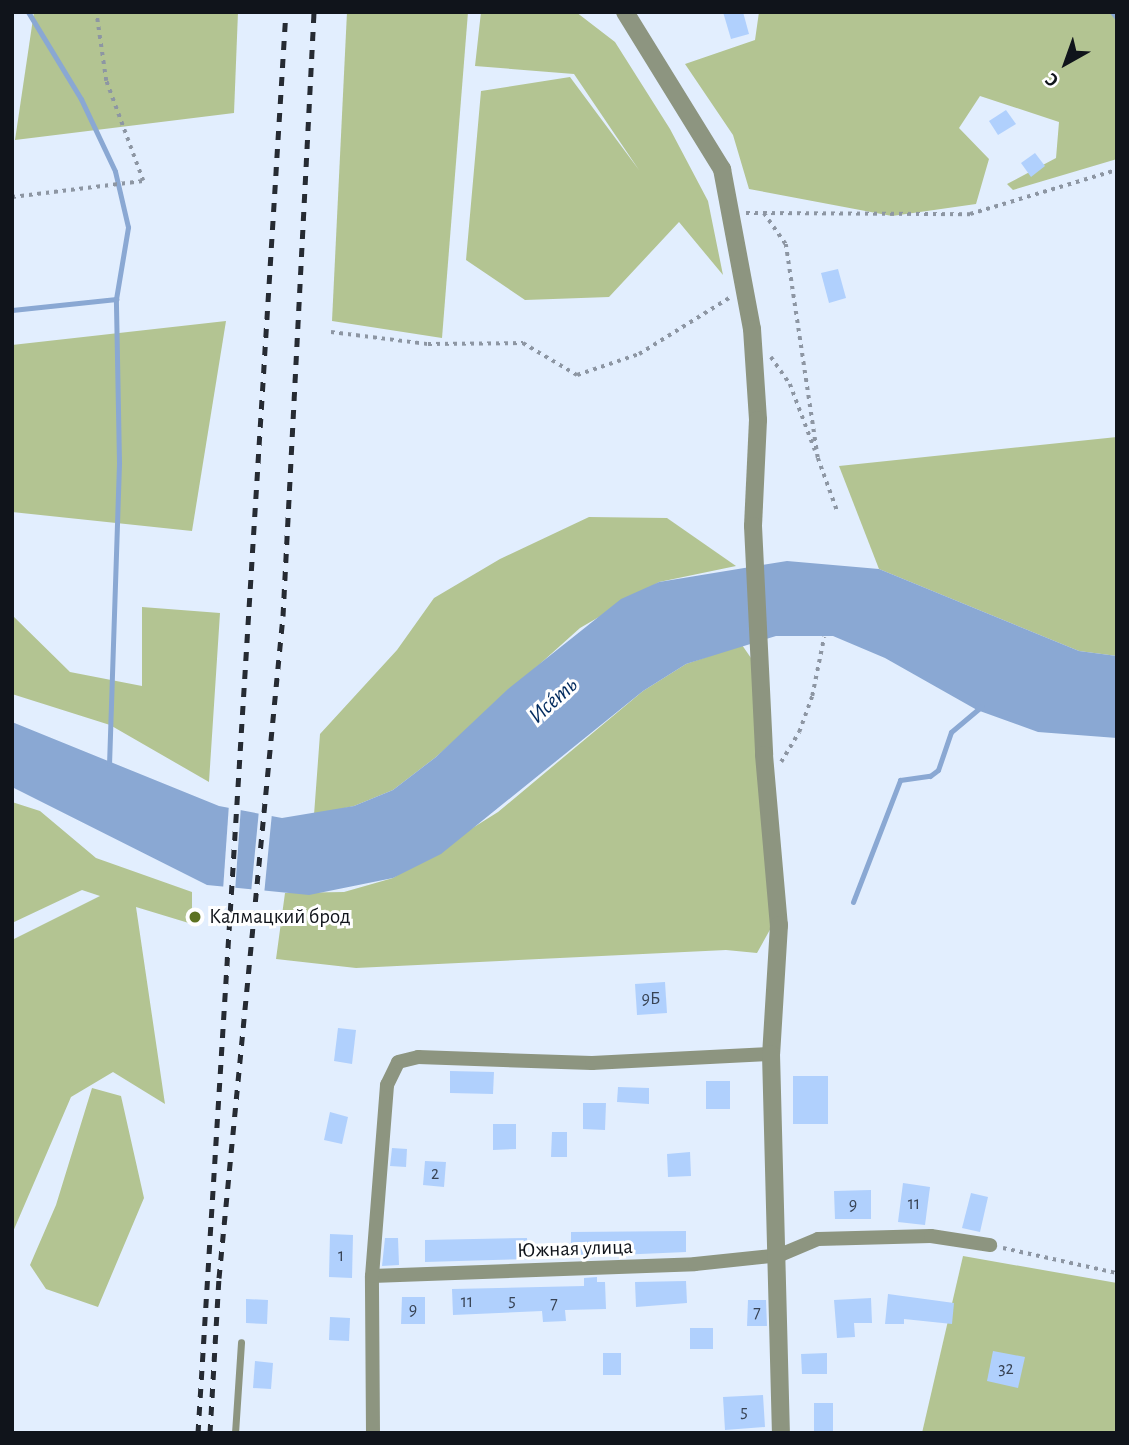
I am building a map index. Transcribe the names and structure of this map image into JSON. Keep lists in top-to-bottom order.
{
  "streets": {
    "street": ["Южная улица"]
  },
  "water": ["Исе́ть"],
  "places": ["Калмацкий брод"],
  "house_numbers": [
    "9Б",
    "2",
    "11",
    "9",
    "1",
    "5",
    "11",
    "7",
    "9",
    "7",
    "32",
    "5"
  ],
  "north": "bottom left"
}
